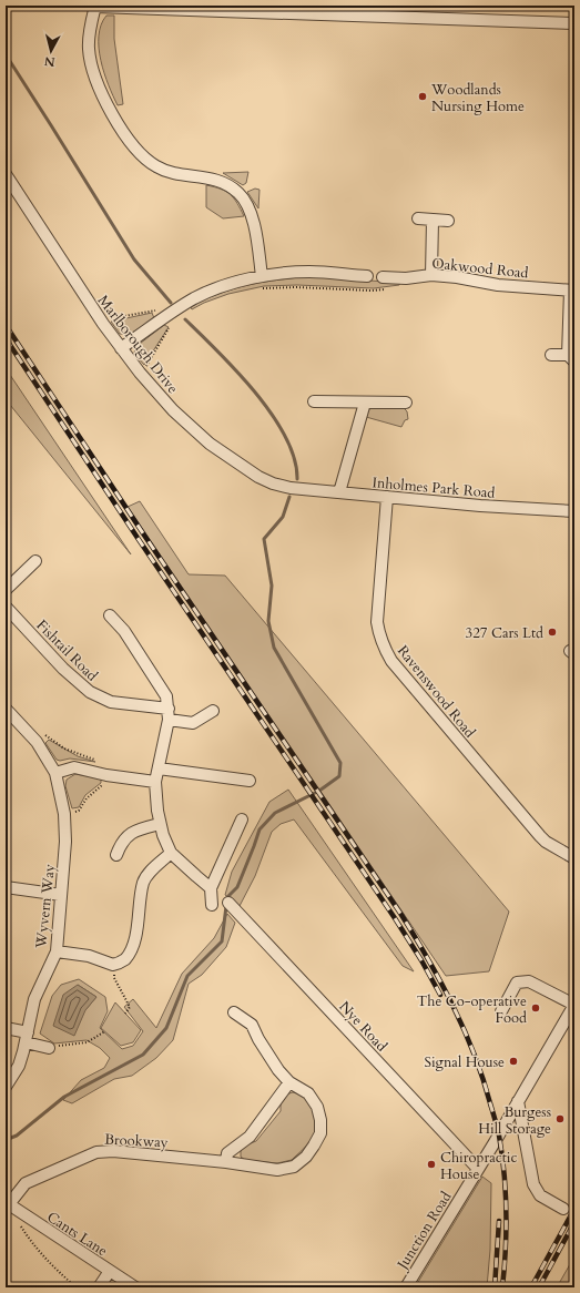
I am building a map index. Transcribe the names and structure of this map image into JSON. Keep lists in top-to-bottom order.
{
  "streets": {
    "street": [
      "Oakwood Road",
      "Marlborough Drive",
      "Inholmes Park Road",
      "Fishtail Road",
      "Ravenswood Road",
      "Wyvern Way",
      "Nye Road",
      "Brookway",
      "Junction Road",
      "Cants Lane"
    ]
  },
  "crossings": [
    ["Marlborough Drive", "Inholmes Park Road"],
    ["Inholmes Park Road", "Ravenswood Road"],
    ["Nye Road", "Junction Road"],
    ["Brookway", "Cants Lane"]
  ],
  "places": [
    "Woodlands Nursing Home",
    "327 Cars Ltd",
    "The Co-operative Food",
    "Signal House",
    "Burgess Hill Storage",
    "Chiropractic House"
  ],
  "north": "bottom"
}
